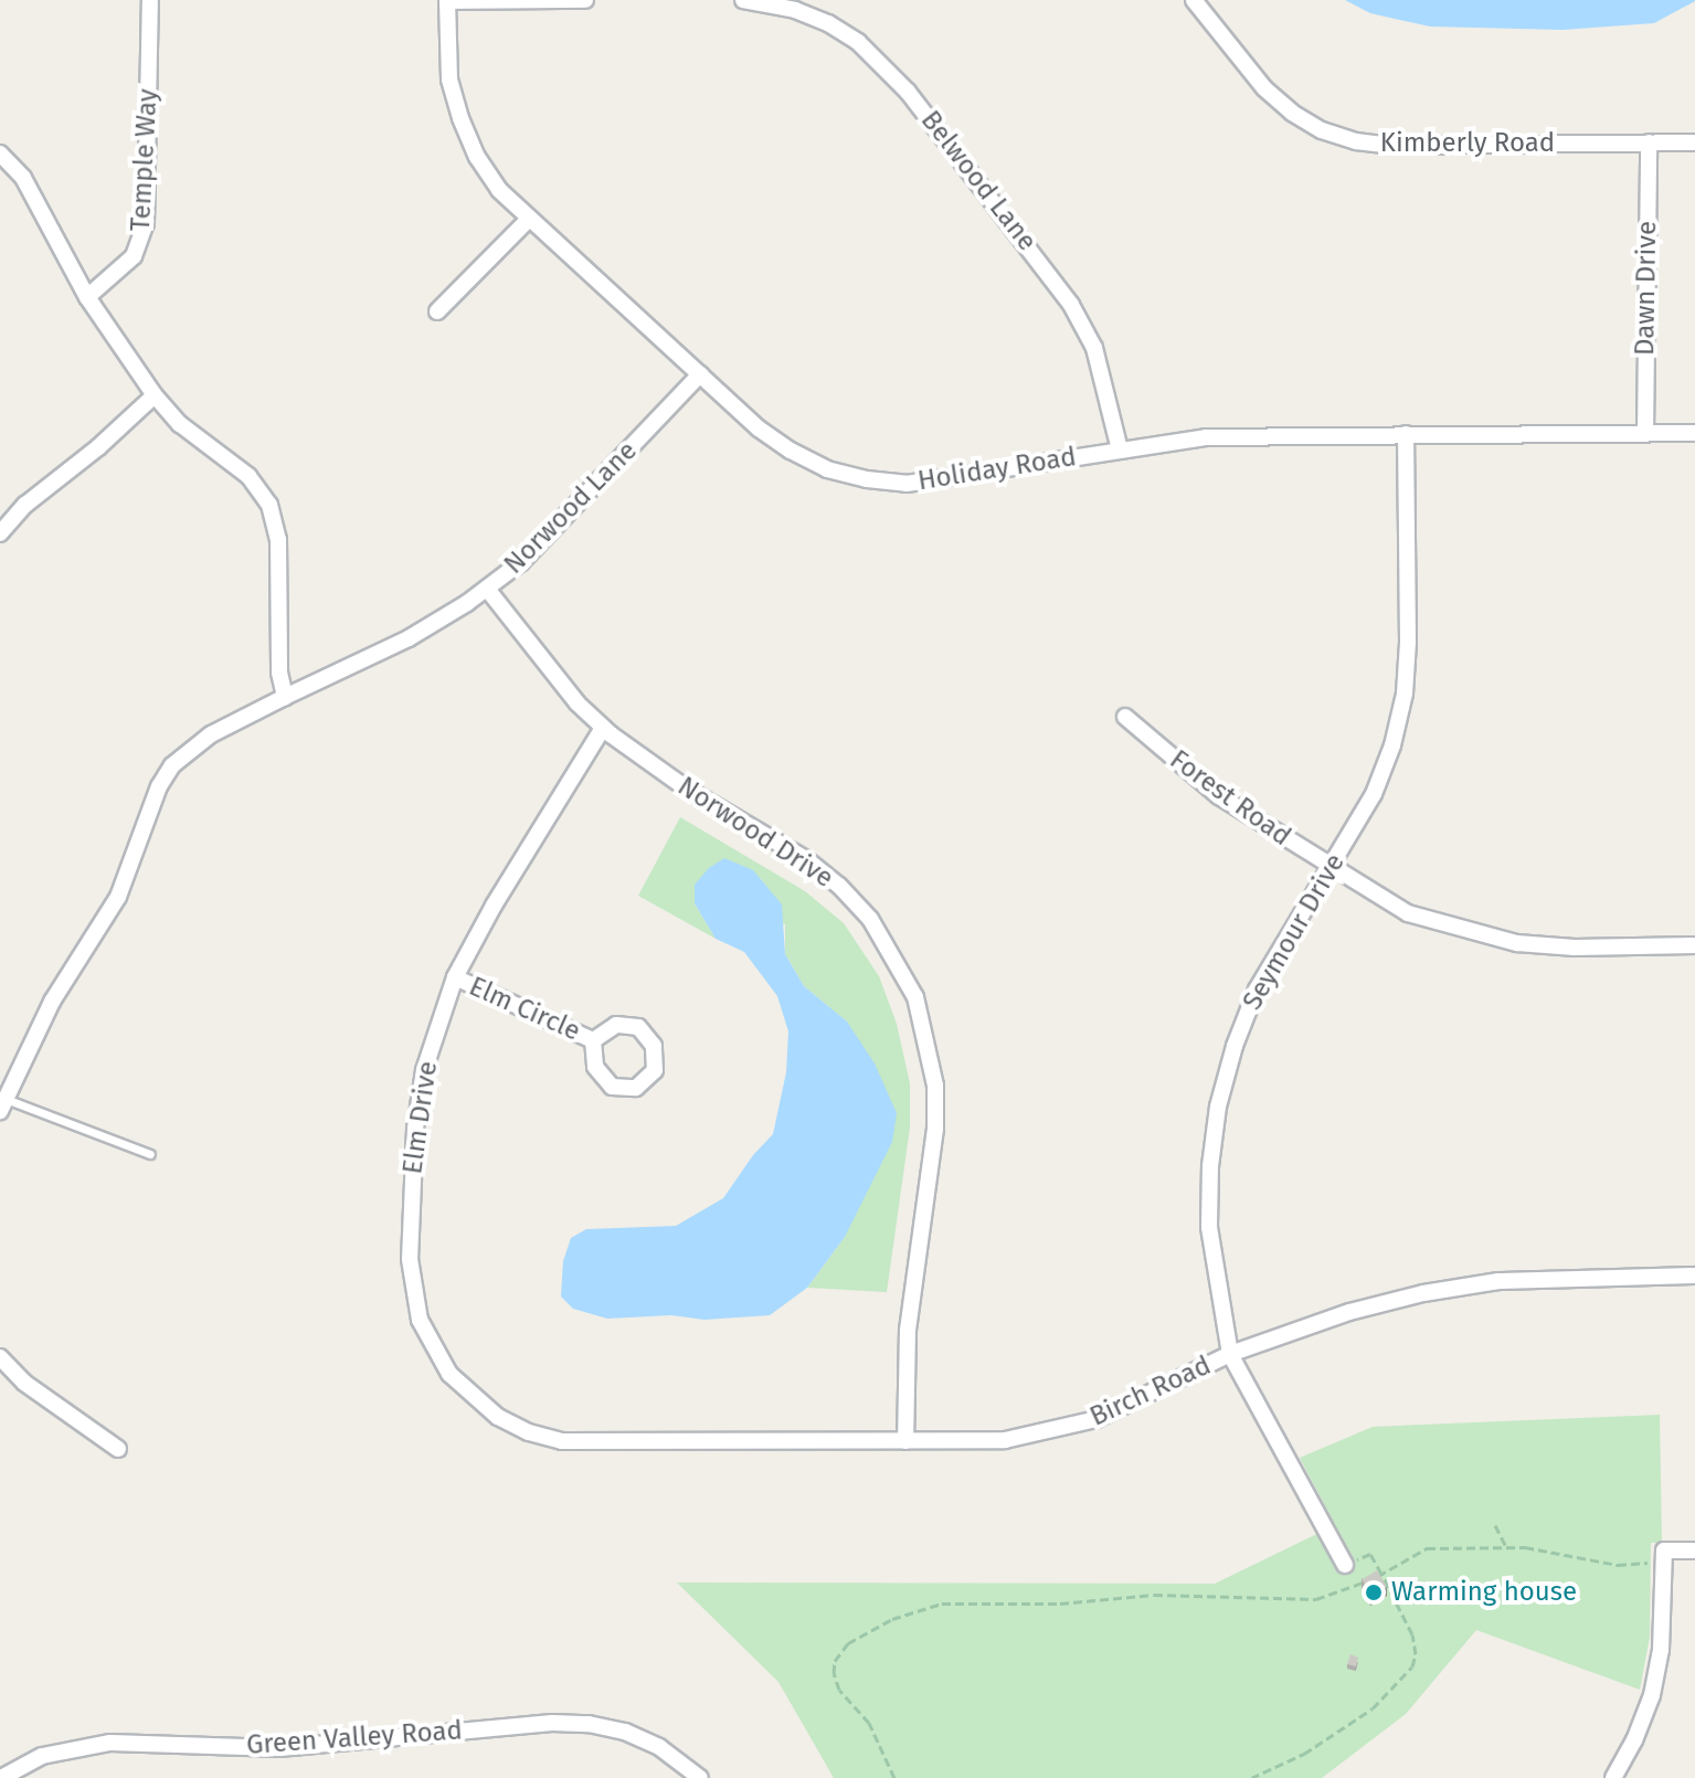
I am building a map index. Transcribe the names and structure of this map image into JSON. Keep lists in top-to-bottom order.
{
  "streets": {
    "street": [
      "Kimberly Road",
      "Temple Way",
      "Belwood Lane",
      "Dawn Drive",
      "Holiday Road",
      "Norwood Lane",
      "Forest Road",
      "Norwood Drive",
      "Seymour Drive",
      "Elm Circle",
      "Elm Drive",
      "Birch Road",
      "Green Valley Road"
    ]
  },
  "crossings": [
    ["Kimberly Road", "Dawn Drive"],
    ["Belwood Lane", "Holiday Road"],
    ["Dawn Drive", "Holiday Road"],
    ["Holiday Road", "Norwood Lane"],
    ["Holiday Road", "Seymour Drive"],
    ["Norwood Lane", "Norwood Drive"],
    ["Forest Road", "Seymour Drive"],
    ["Norwood Drive", "Elm Drive"],
    ["Norwood Drive", "Birch Road"],
    ["Seymour Drive", "Birch Road"],
    ["Elm Circle", "Elm Drive"],
    ["Elm Drive", "Birch Road"]
  ],
  "places": ["Warming house"]
}
